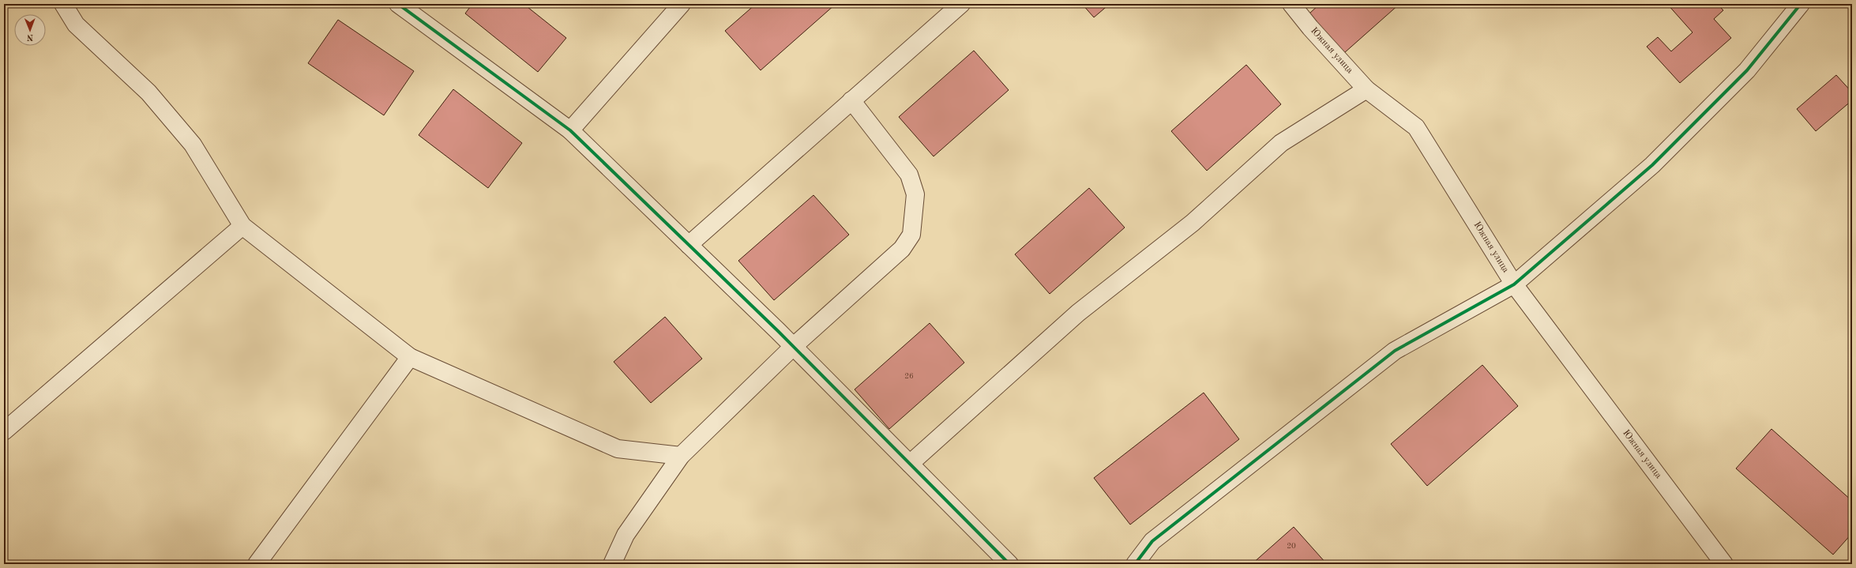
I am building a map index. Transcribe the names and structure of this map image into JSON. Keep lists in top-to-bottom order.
{
  "streets": {
    "street": ["Южная улица"]
  },
  "house_numbers": ["26", "20"],
  "north": "bottom"
}
